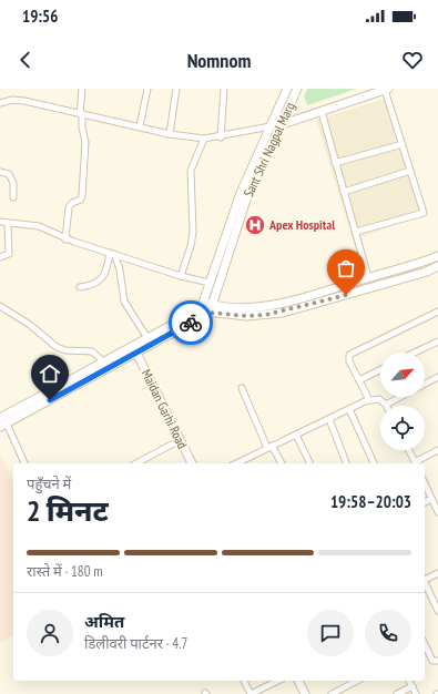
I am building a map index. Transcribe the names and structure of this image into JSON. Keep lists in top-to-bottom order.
{
  "streets": {
    "main road": ["Sant Shri Nagpal Marg", "Maidan Garhi Road"]
  },
  "places": {
    "hospital": ["Apex Hospital"]
  },
  "north": "top right",
  "page": {
    "status": "19:56",
    "header": "Nomnom",
    "heading": ["2 मिनट", "पहुँचने में", "19:58–20:03"],
    "panel": ["अमित", "डिलीवरी पार्टनर · 4.7"],
    "bar": "रास्ते में · 180 m"
  }
}
